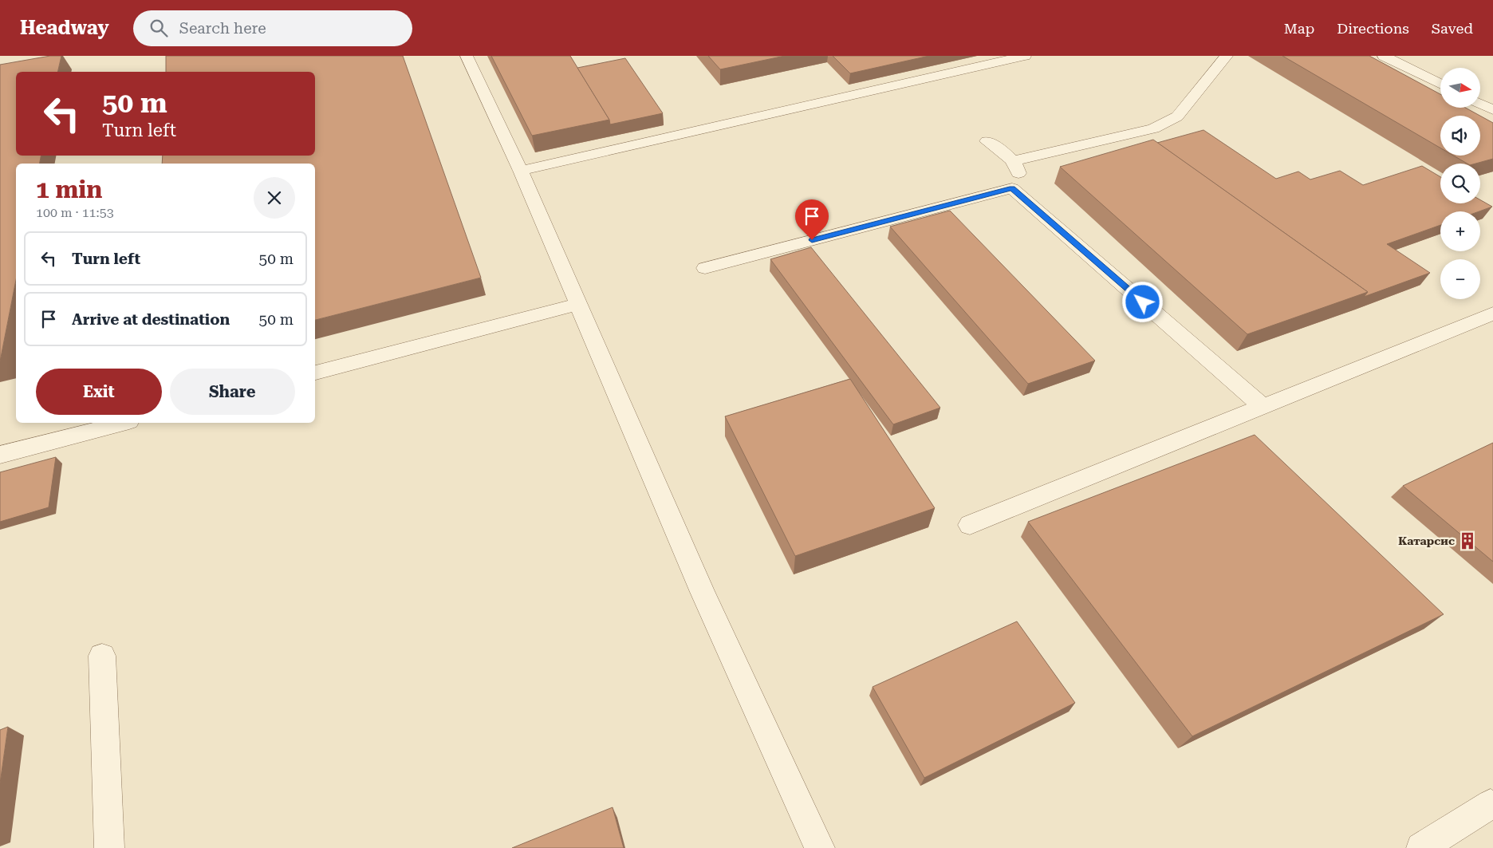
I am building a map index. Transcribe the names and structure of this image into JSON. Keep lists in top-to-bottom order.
{
  "places": {
    "building": ["Катарсис"]
  },
  "north": "right",
  "page": {
    "header": "Headway",
    "search": "Search here",
    "nav": ["Map", "Directions", "Saved"],
    "map_buttons": ["+", "−"],
    "turn": ["50 m", "Turn left"],
    "heading": ["1 min", "100 m · 11:53"],
    "list": [
      {
        "name": "Turn left",
        "value": "50 m"
      },
      {
        "name": "Arrive at destination",
        "value": "50 m"
      }
    ],
    "buttons": ["Exit", "Share"]
  }
}
